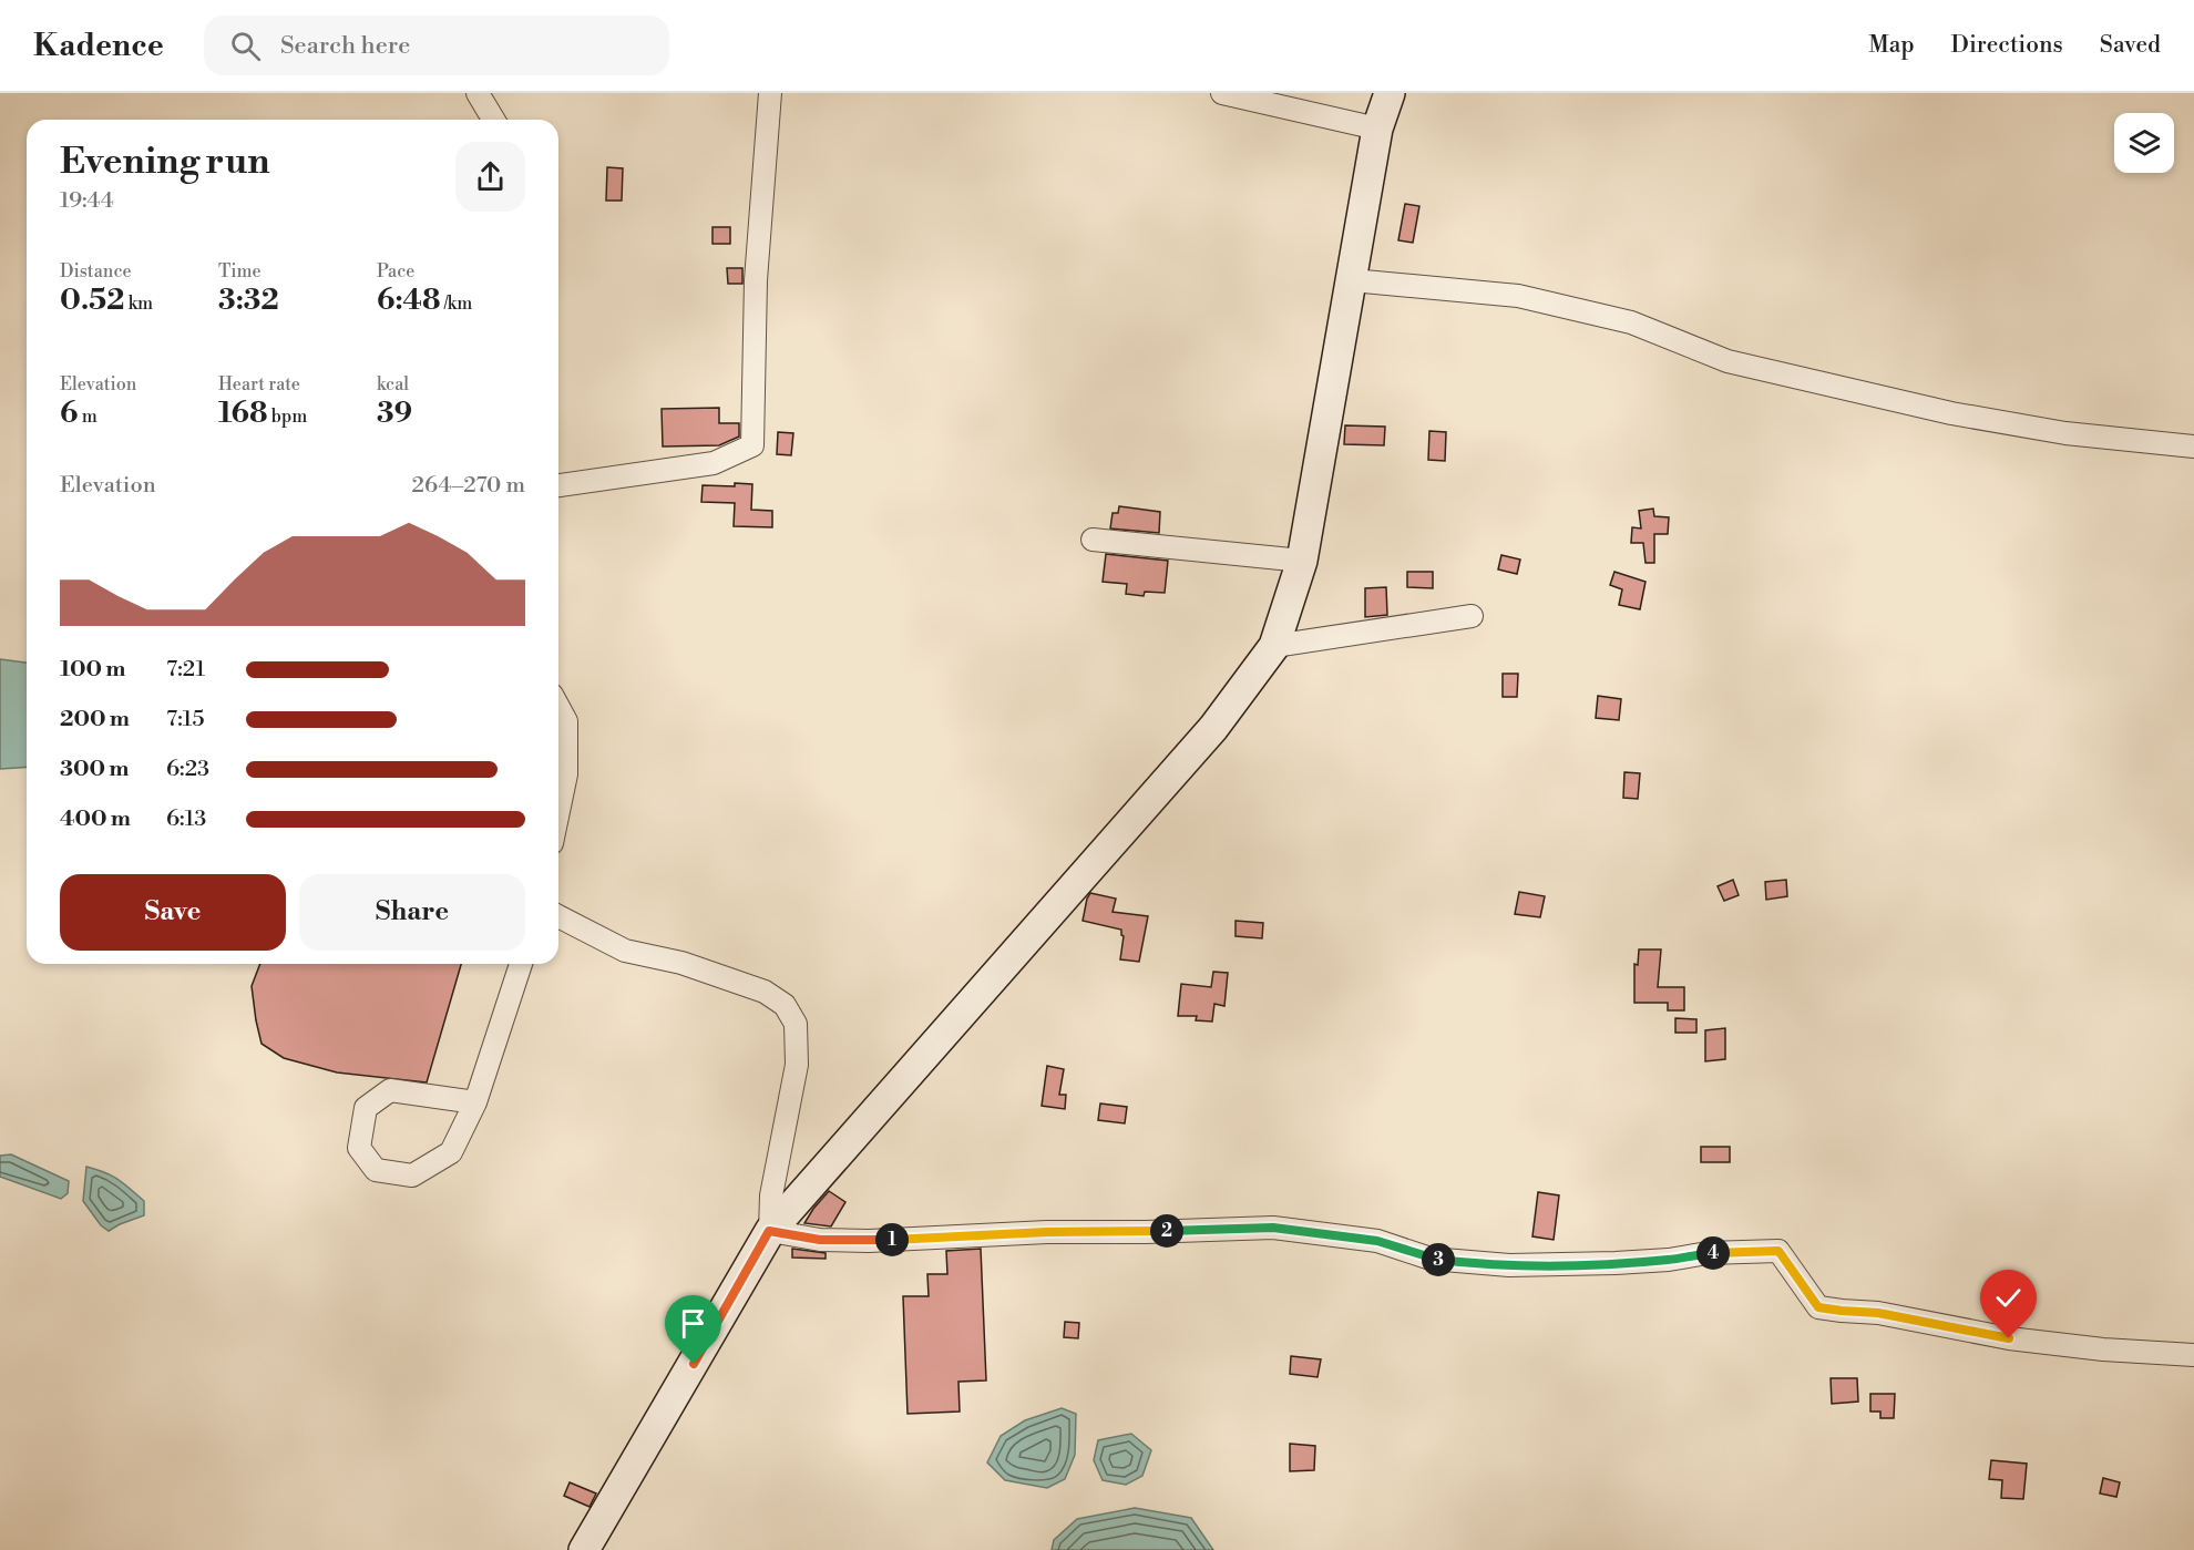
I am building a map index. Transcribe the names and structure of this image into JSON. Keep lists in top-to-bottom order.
{
  "page": {
    "header": "Kadence",
    "search": "Search here",
    "nav": ["Map", "Directions", "Saved"],
    "heading": ["Evening run", "19:44"],
    "stats": [
      ["Distance", "0.52 km"],
      ["Time", "3:32"],
      ["Pace", "6:48 /km"],
      ["Elevation", "6 m"],
      ["Heart rate", "168 bpm"],
      ["kcal", "39"]
    ],
    "chart": ["Elevation", "264–270 m"],
    "list": [
      {
        "name": "100 m",
        "note": "7:21"
      },
      {
        "name": "200 m",
        "note": "7:15"
      },
      {
        "name": "300 m",
        "note": "6:23"
      },
      {
        "name": "400 m",
        "note": "6:13"
      }
    ],
    "buttons": ["Save", "Share"],
    "pins": [
      "2",
      "1",
      "4",
      "3"
    ]
  }
}
